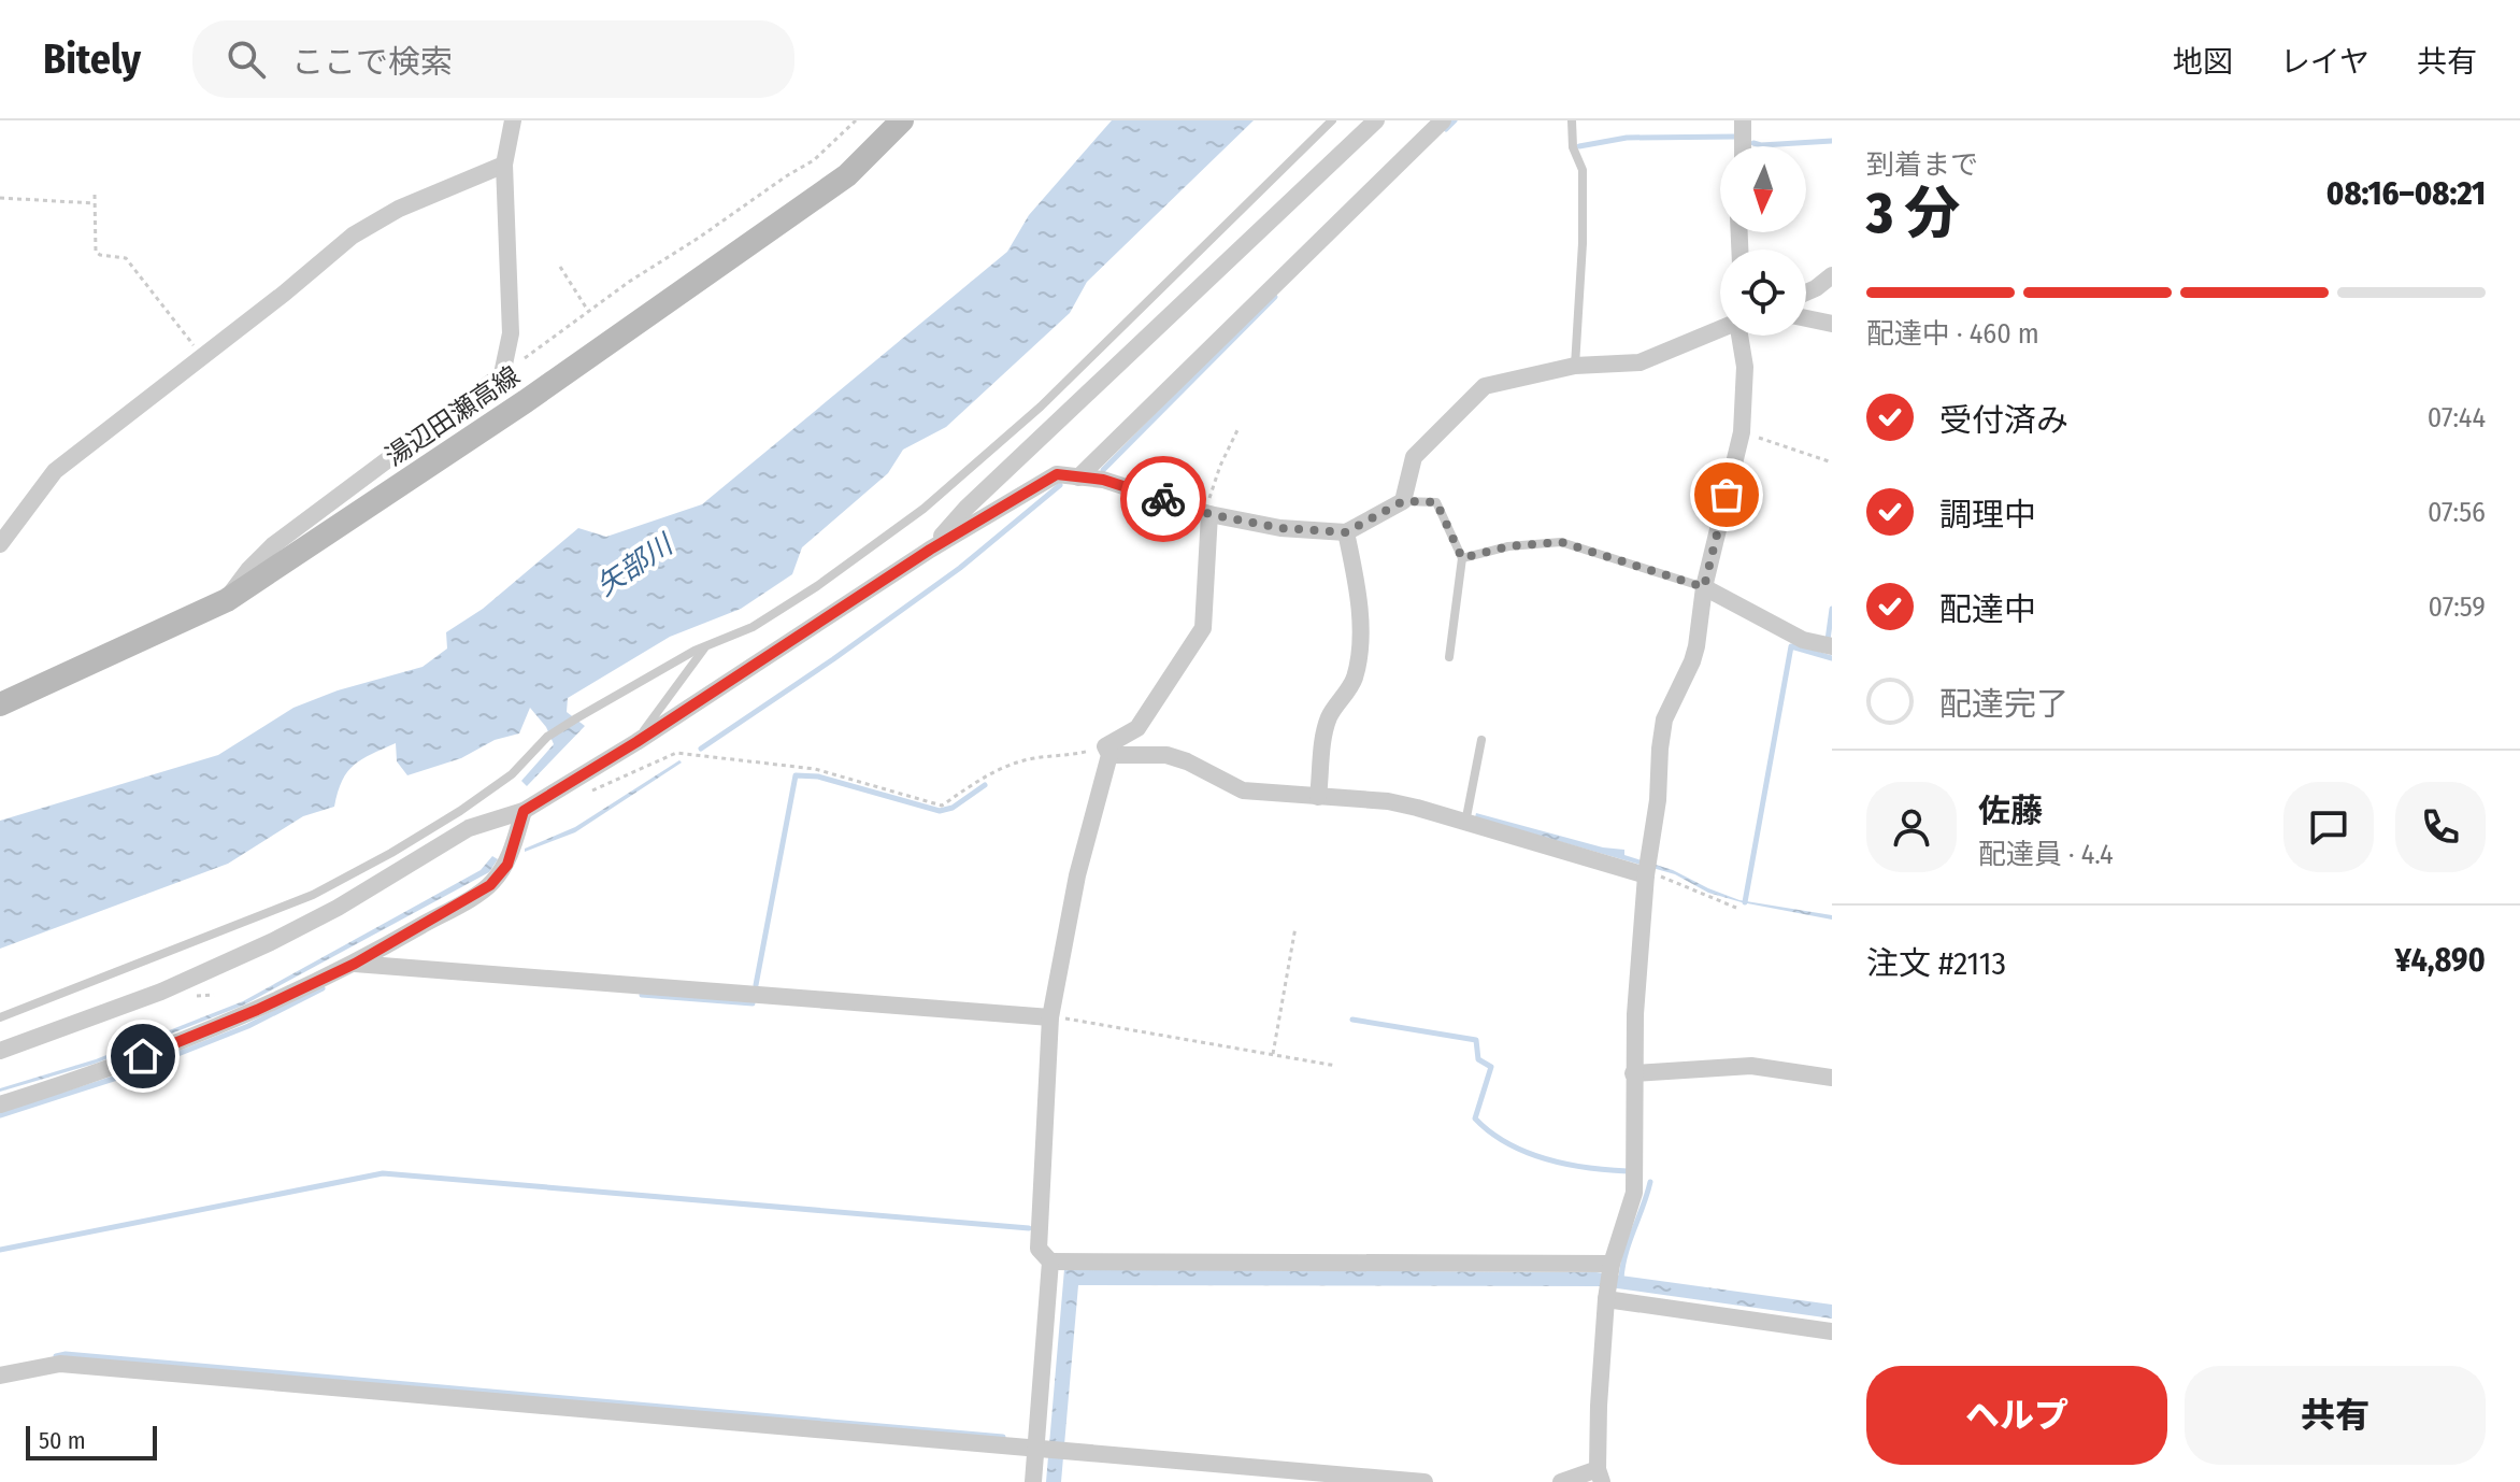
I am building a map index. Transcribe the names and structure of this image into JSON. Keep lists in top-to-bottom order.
{
  "streets": {
    "main road": ["湯辺田瀬高線"]
  },
  "water": ["矢部川"],
  "scale_bar": "50 m",
  "north": "bottom",
  "page": {
    "header": "Bitely",
    "search": "ここで検索",
    "nav": ["地図", "レイヤ", "共有"],
    "heading": ["3 分", "到着まで", "08:16–08:21"],
    "panel": [
      "佐藤",
      "配達員 · 4.4",
      "注文 #2113",
      "¥4,890"
    ],
    "bar": "配達中 · 460 m",
    "list": [
      ["受付済み", "07:44"],
      ["調理中", "07:56"],
      ["配達中", "07:59"],
      "配達完了"
    ],
    "buttons": ["ヘルプ", "共有"],
    "scale": "50 m"
  }
}
